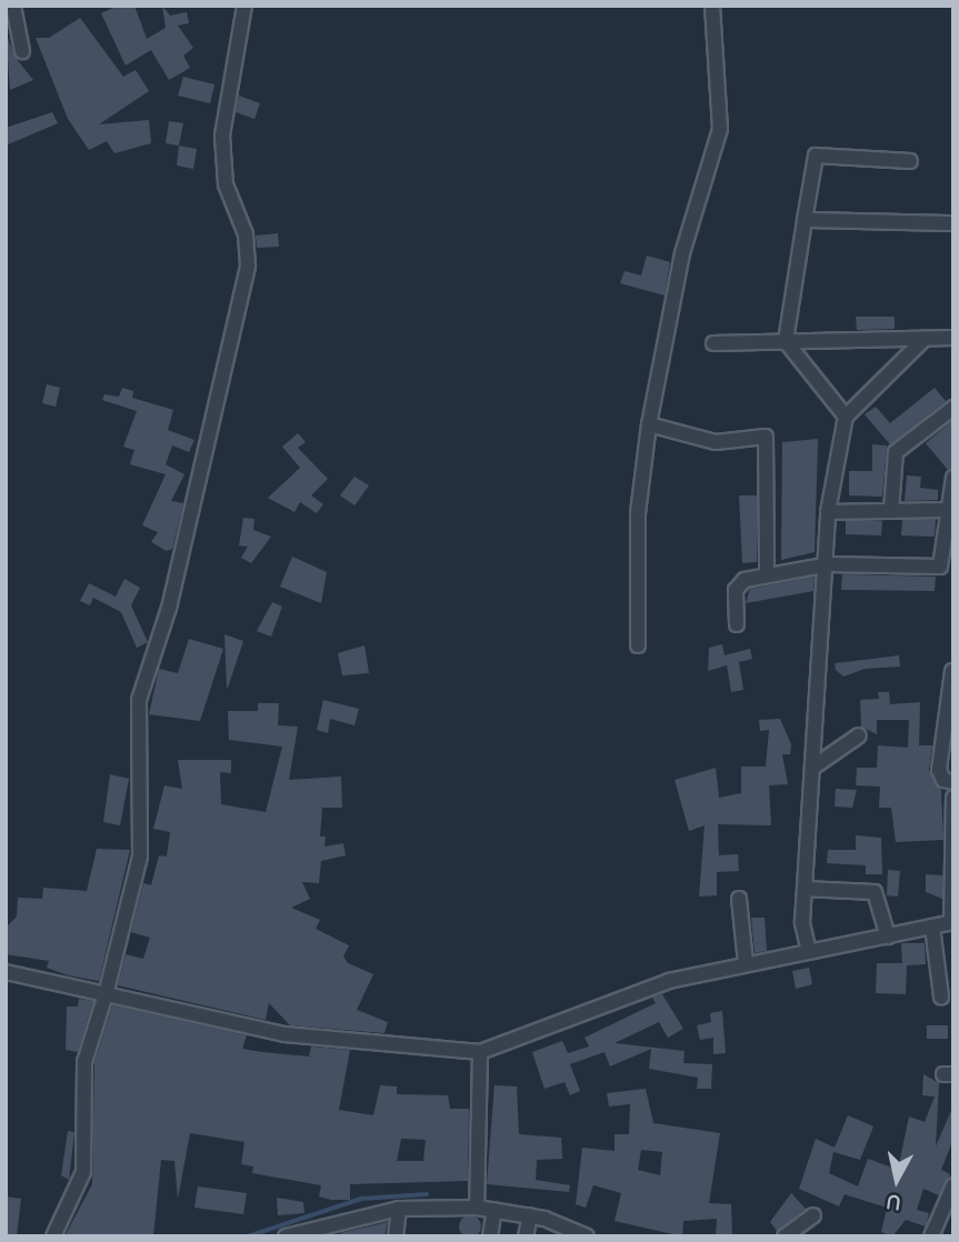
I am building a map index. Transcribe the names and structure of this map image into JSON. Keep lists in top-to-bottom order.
{
  "north": "bottom"
}
